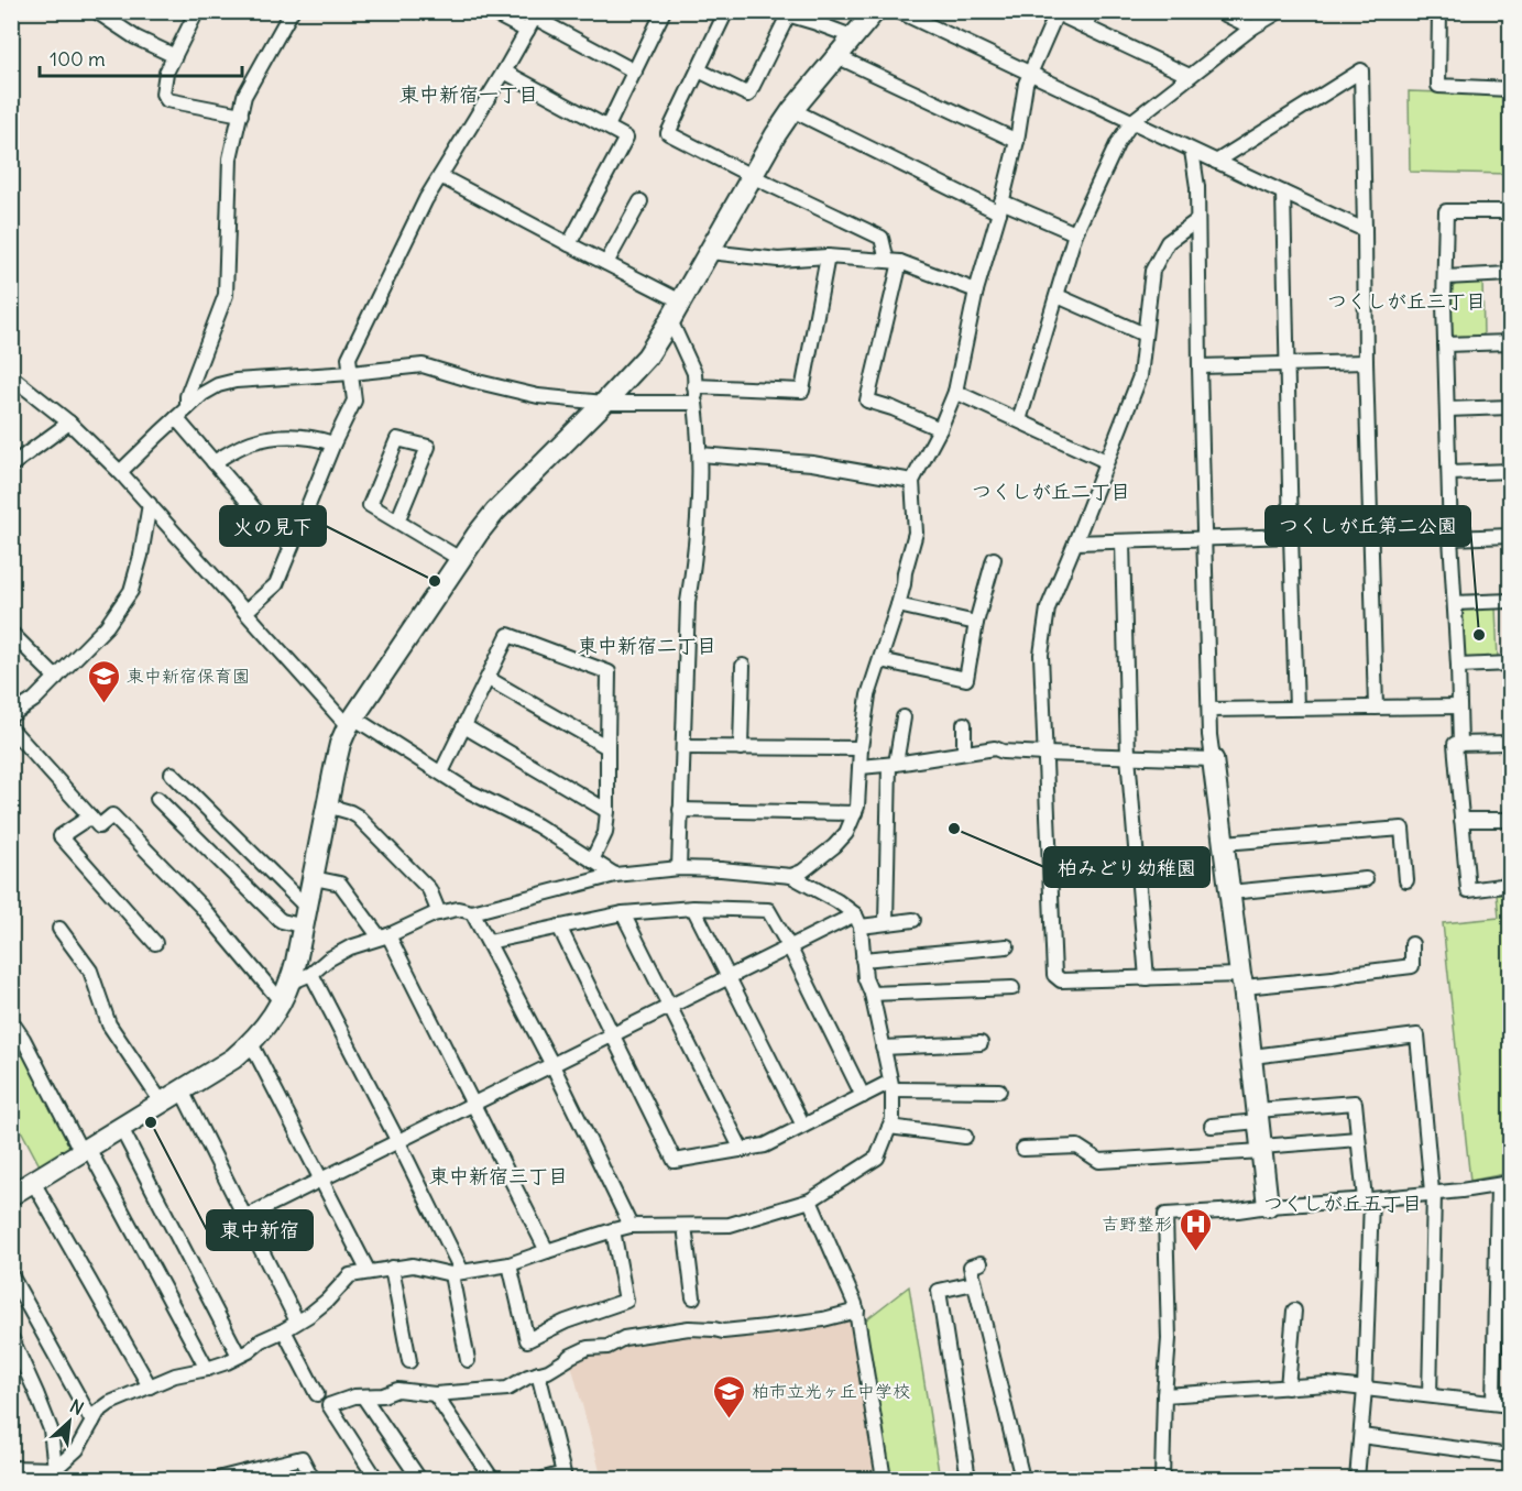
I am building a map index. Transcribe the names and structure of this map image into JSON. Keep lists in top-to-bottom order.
{
  "districts": [
    "東中新宿一丁目",
    "つくしが丘三丁目",
    "つくしが丘二丁目",
    "東中新宿二丁目",
    "東中新宿三丁目",
    "つくしが丘五丁目"
  ],
  "places": {
    "other": [
      "火の見下",
      "つくしが丘第二公園",
      "柏みどり幼稚園",
      "東中新宿"
    ],
    "school or university": ["東中新宿保育園", "柏市立光ヶ丘中学校"],
    "hospital": ["吉野整形"]
  },
  "scale_bar": "100 m",
  "north": "top right"
}
